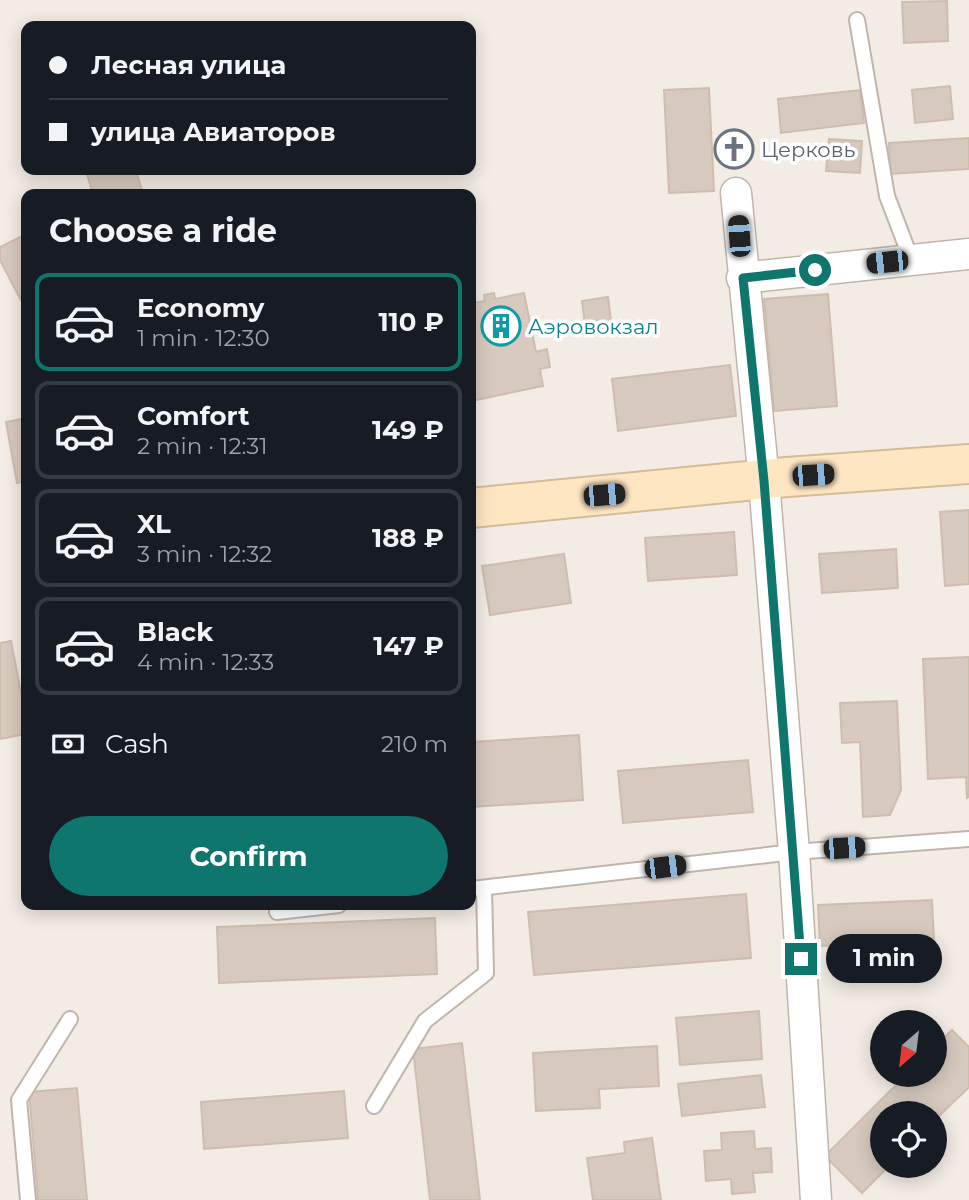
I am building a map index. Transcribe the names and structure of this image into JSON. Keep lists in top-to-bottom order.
{
  "places": {
    "church": ["Церковь"],
    "building": ["Аэровокзал"]
  },
  "north": "bottom left",
  "page": {
    "banner": ["Лесная улица", "улица Авиаторов"],
    "heading": "Choose a ride",
    "list": [
      {
        "name": "Economy",
        "note": "1 min · 12:30",
        "value": "110 ₽"
      },
      {
        "name": "Comfort",
        "note": "2 min · 12:31",
        "value": "149 ₽"
      },
      {
        "name": "XL",
        "note": "3 min · 12:32",
        "value": "188 ₽"
      },
      {
        "name": "Black",
        "note": "4 min · 12:33",
        "value": "147 ₽"
      }
    ],
    "pay": ["Cash", "210 m"],
    "buttons": "Confirm",
    "bubble": "1 min"
  }
}
